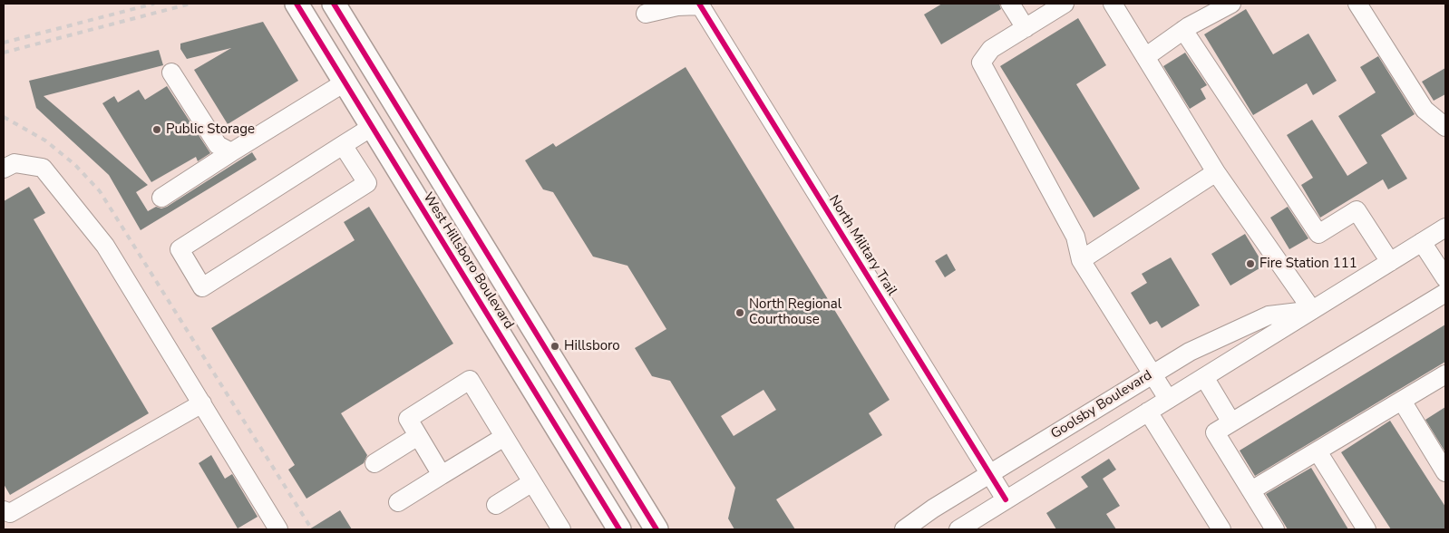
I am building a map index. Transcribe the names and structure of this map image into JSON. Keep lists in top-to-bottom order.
{
  "streets": {
    "main road": ["West Hillsboro Boulevard"],
    "street": ["North Military Trail", "Goolsby Boulevard"]
  },
  "crossings": [
    ["North Military Trail", "Goolsby Boulevard"]
  ],
  "places": [
    "Public Storage",
    "Fire Station 111",
    "North Regional Courthouse",
    "Hillsboro"
  ]
}
